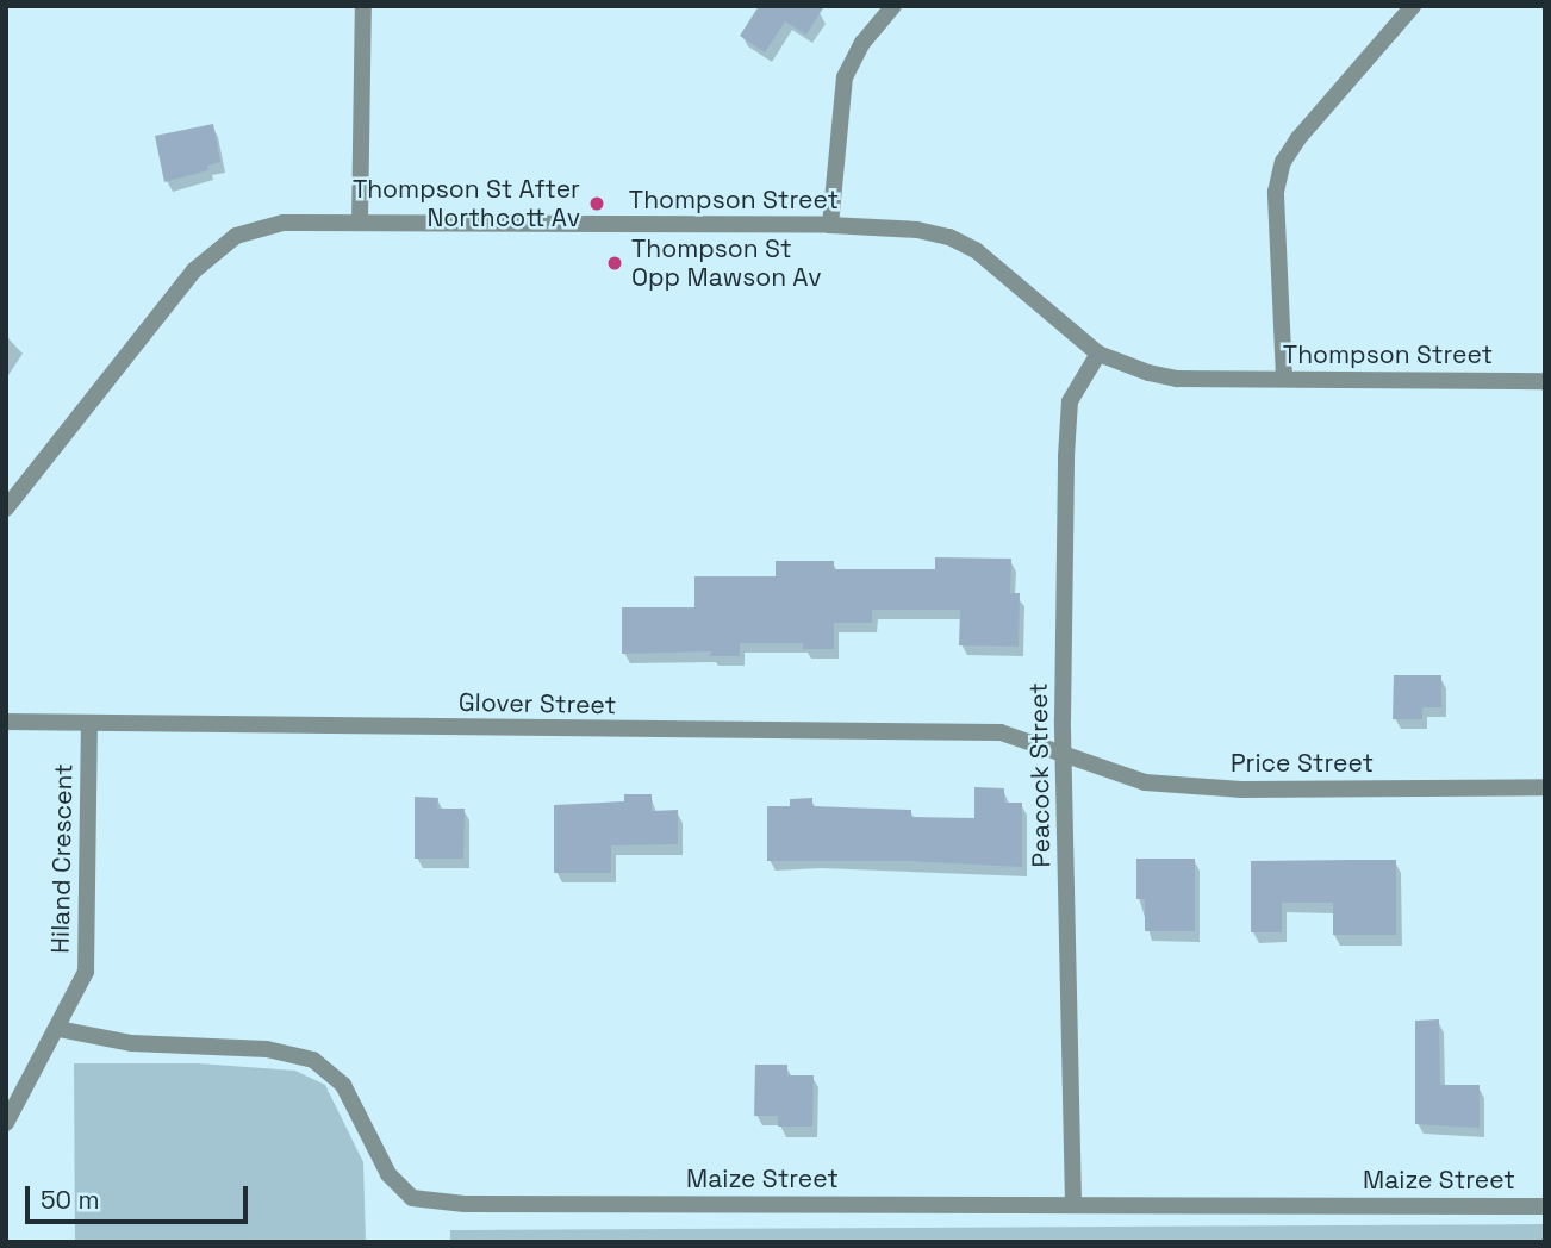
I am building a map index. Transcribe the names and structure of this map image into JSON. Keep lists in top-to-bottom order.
{
  "streets": {
    "street": [
      "Thompson Street",
      "Glover Street",
      "Price Street",
      "Peacock Street",
      "Hiland Crescent",
      "Maize Street"
    ]
  },
  "crossings": [
    ["Thompson Street", "Peacock Street"],
    ["Glover Street", "Price Street"],
    ["Glover Street", "Peacock Street"],
    ["Glover Street", "Hiland Crescent"],
    ["Price Street", "Peacock Street"],
    ["Peacock Street", "Maize Street"],
    ["Hiland Crescent", "Maize Street"]
  ],
  "places": ["Thompson St After Northcott Av", "Thompson St Opp Mawson Av"],
  "scale_bar": "50 m"
}
